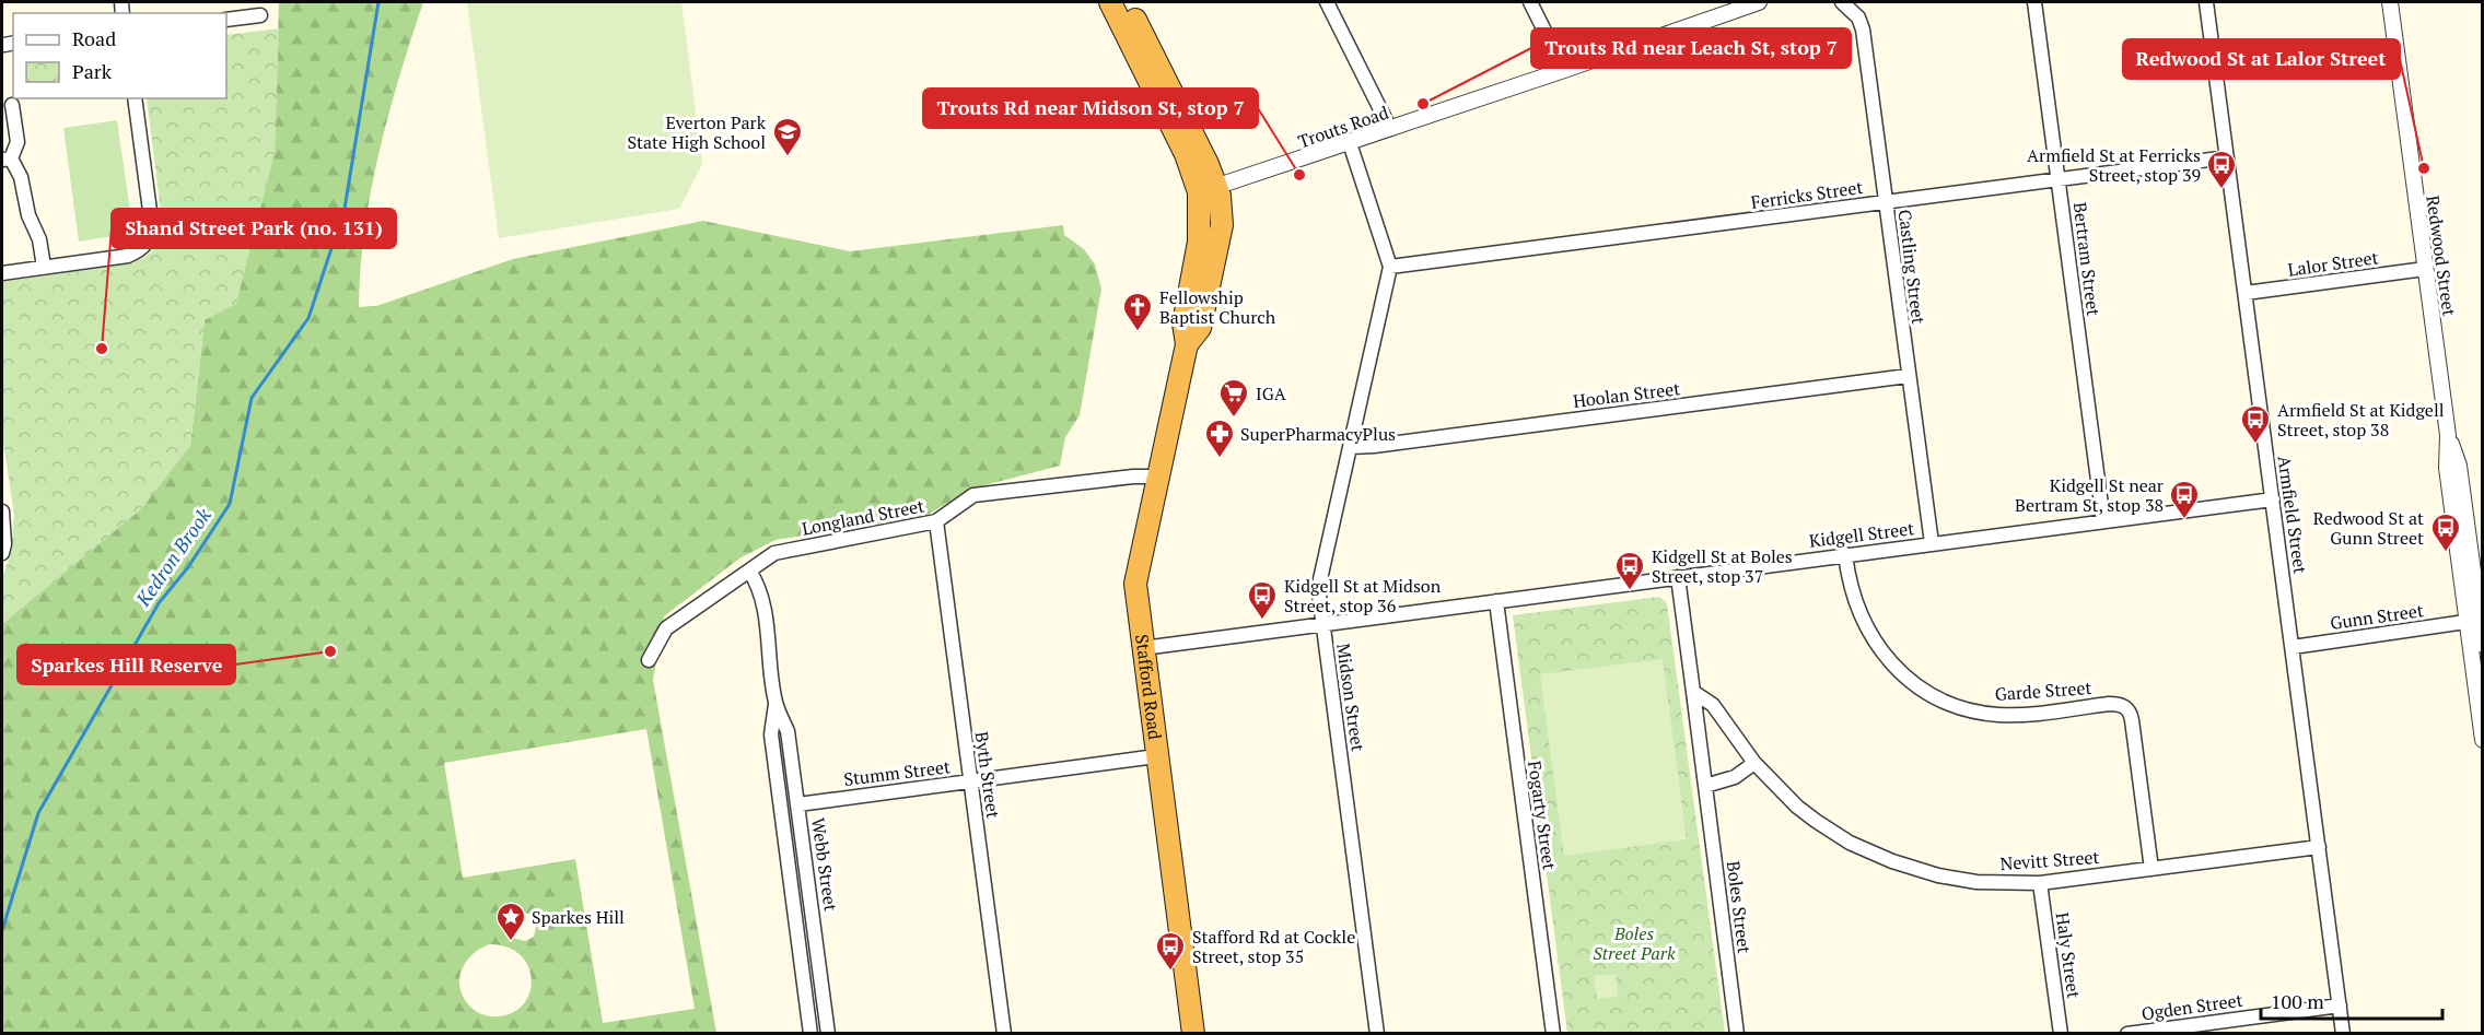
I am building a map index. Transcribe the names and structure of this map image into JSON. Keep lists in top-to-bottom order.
{
  "streets": {
    "highway": ["Stafford Road"],
    "street": [
      "Trouts Road",
      "Ferricks Street",
      "Redwood Street",
      "Bertram Street",
      "Lalor Street",
      "Castling Street",
      "Hoolan Street",
      "Armfield Street",
      "Longland Street",
      "Kidgell Street",
      "Gunn Street",
      "Garde Street",
      "Midson Street",
      "Stumm Street",
      "Byth Street",
      "Fogarty Street",
      "Nevitt Street",
      "Webb Street",
      "Boles Street",
      "Haly Street",
      "Ogden Street"
    ]
  },
  "crossings": [
    ["Trouts Road", "Stafford Road"],
    ["Ferricks Street", "Bertram Street"],
    ["Ferricks Street", "Castling Street"],
    ["Ferricks Street", "Armfield Street"],
    ["Ferricks Street", "Midson Street"],
    ["Redwood Street", "Lalor Street"],
    ["Redwood Street", "Gunn Street"],
    ["Bertram Street", "Kidgell Street"],
    ["Lalor Street", "Armfield Street"],
    ["Castling Street", "Hoolan Street"],
    ["Castling Street", "Kidgell Street"],
    ["Hoolan Street", "Midson Street"],
    ["Armfield Street", "Kidgell Street"],
    ["Armfield Street", "Gunn Street"],
    ["Armfield Street", "Nevitt Street"],
    ["Armfield Street", "Ogden Street"],
    ["Longland Street", "Stafford Road"],
    ["Longland Street", "Byth Street"],
    ["Longland Street", "Webb Street"],
    ["Kidgell Street", "Stafford Road"],
    ["Kidgell Street", "Garde Street"],
    ["Kidgell Street", "Midson Street"],
    ["Kidgell Street", "Fogarty Street"],
    ["Stafford Road", "Stumm Street"],
    ["Garde Street", "Nevitt Street"],
    ["Stumm Street", "Byth Street"],
    ["Stumm Street", "Webb Street"],
    ["Nevitt Street", "Boles Street"],
    ["Nevitt Street", "Haly Street"]
  ],
  "water": ["Kedron Brook"],
  "parks": ["Boles Street Park"],
  "places": {
    "other": [
      "Trouts Rd near Leach St, stop 7",
      "Redwood St at Lalor Street",
      "Trouts Rd near Midson St, stop 7",
      "Shand Street Park (no. 131)",
      "Sparkes Hill Reserve"
    ],
    "school or university": ["Everton Park State High School"],
    "bus stop": [
      "Armfield St at Ferricks Street, stop 39",
      "Armfield St at Kidgell Street, stop 38",
      "Kidgell St near Bertram St, stop 38",
      "Redwood St at Gunn Street",
      "Kidgell St at Boles Street, stop 37",
      "Kidgell St at Midson Street, stop 36",
      "Stafford Rd at Cockle Street, stop 35"
    ],
    "church": ["Fellowship Baptist Church"],
    "supermarket": ["IGA"],
    "pharmacy": ["SuperPharmacyPlus"],
    "place": ["Sparkes Hill"]
  },
  "legend": ["Road", "Park"],
  "scale_bar": "100 m"
}
